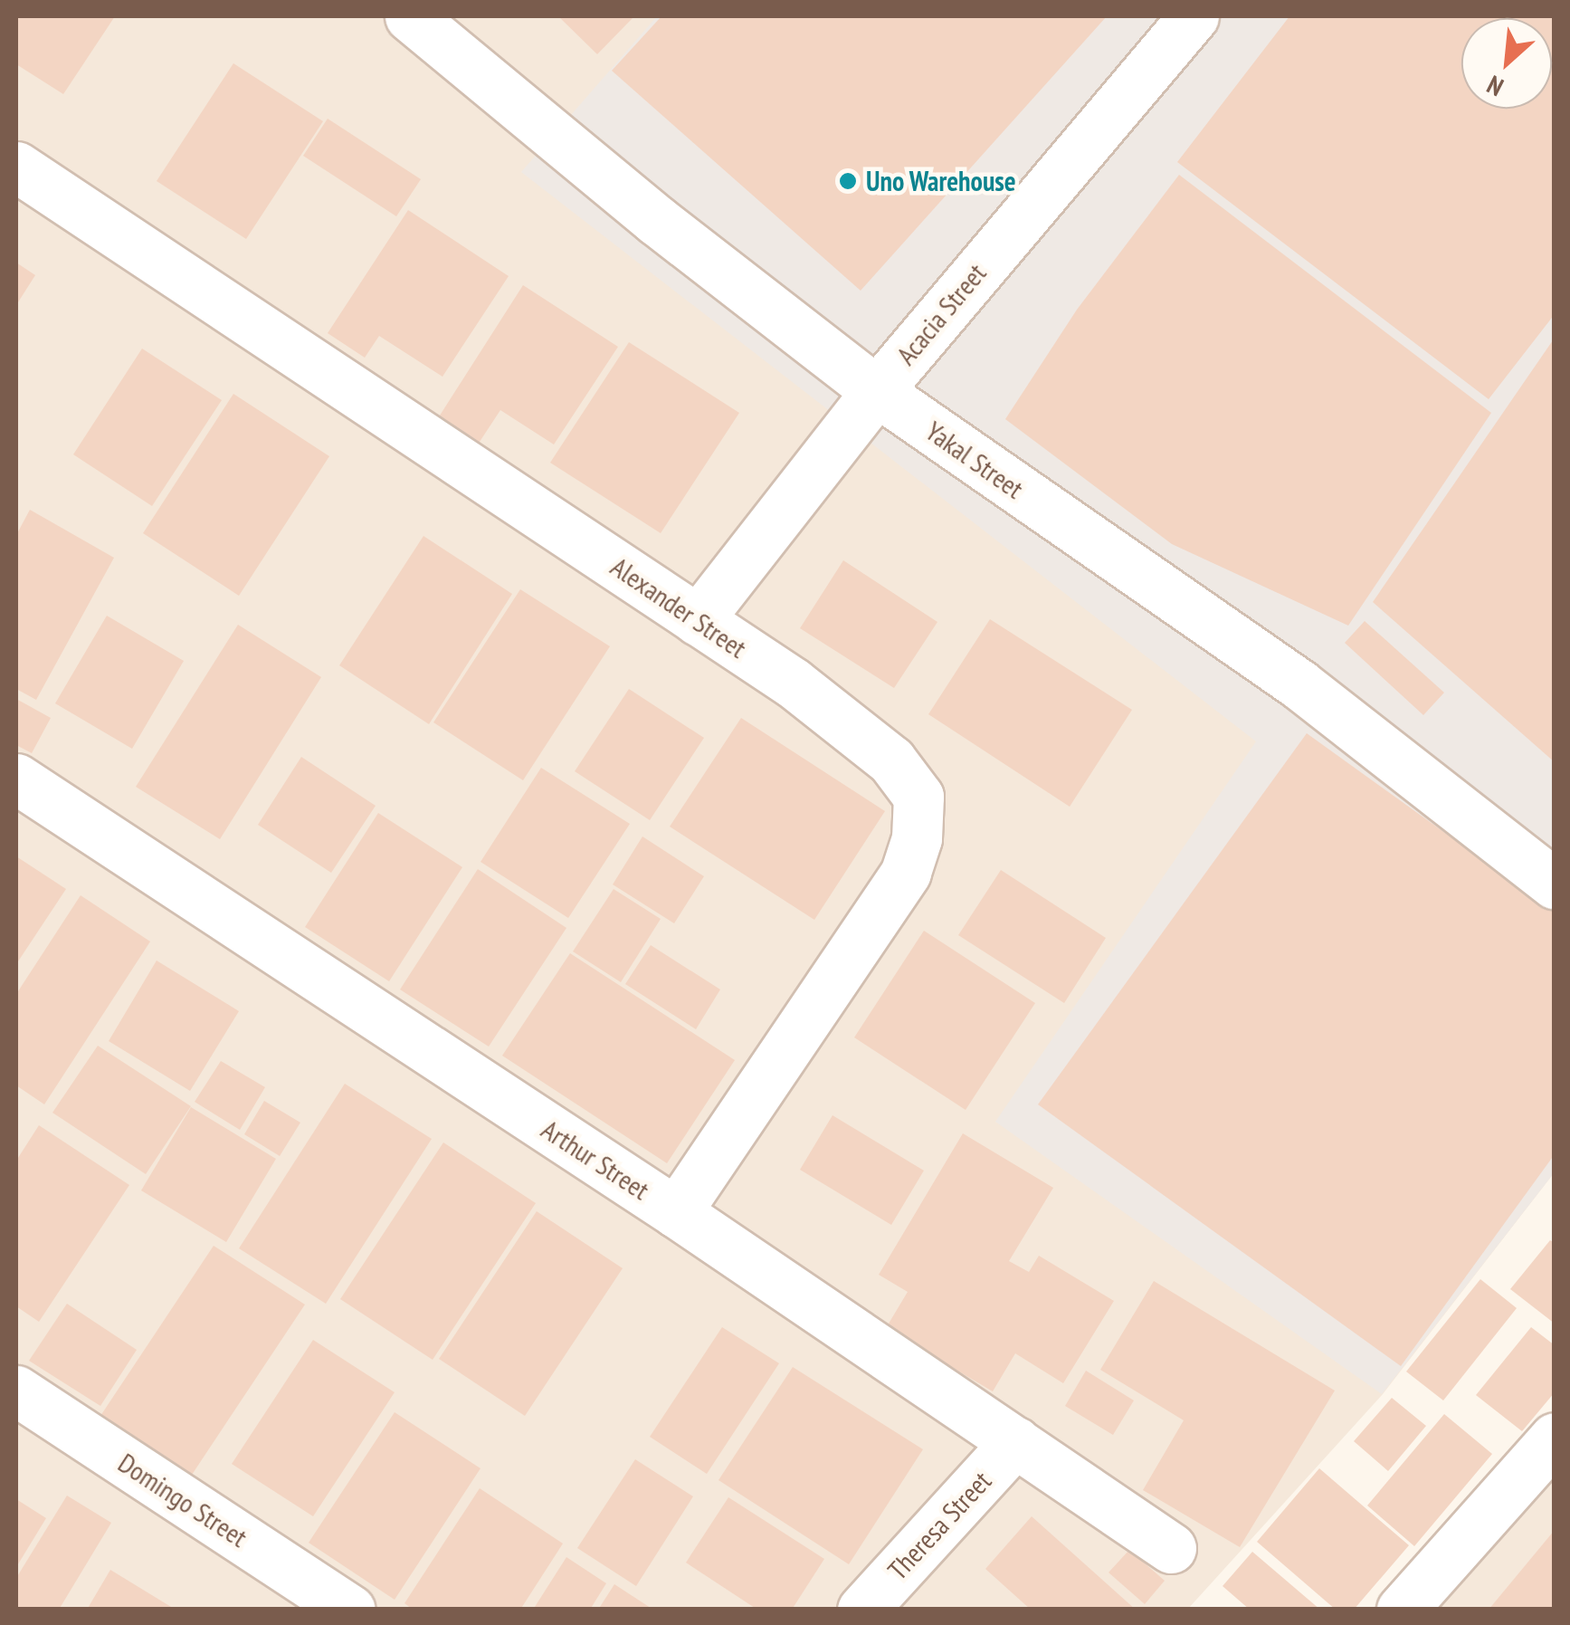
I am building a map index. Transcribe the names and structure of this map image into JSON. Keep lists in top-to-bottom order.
{
  "streets": {
    "street": [
      "Acacia Street",
      "Yakal Street",
      "Alexander Street",
      "Arthur Street",
      "Domingo Street",
      "Theresa Street"
    ]
  },
  "crossings": [
    ["Acacia Street", "Yakal Street"],
    ["Acacia Street", "Alexander Street"],
    ["Alexander Street", "Arthur Street"],
    ["Arthur Street", "Theresa Street"]
  ],
  "places": ["Uno Warehouse"],
  "north": "bottom left"
}
